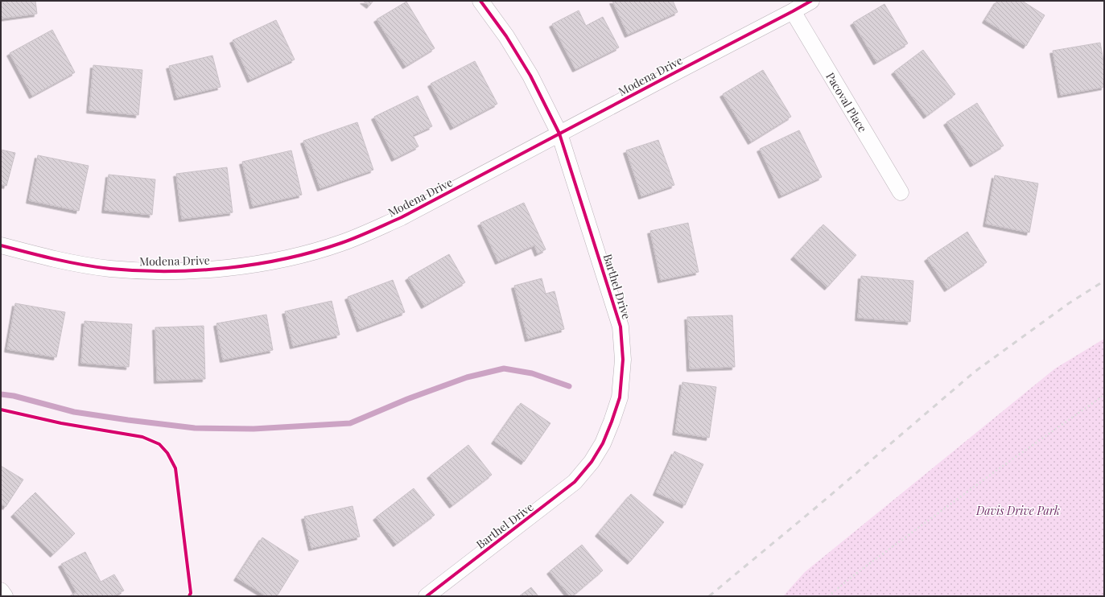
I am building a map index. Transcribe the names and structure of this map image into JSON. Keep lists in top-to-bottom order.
{
  "streets": {
    "street": ["Modena Drive", "Pacoval Place", "Barthel Drive"]
  },
  "crossings": [
    ["Modena Drive", "Pacoval Place"],
    ["Modena Drive", "Barthel Drive"]
  ],
  "parks": ["Davis Drive Park"]
}
